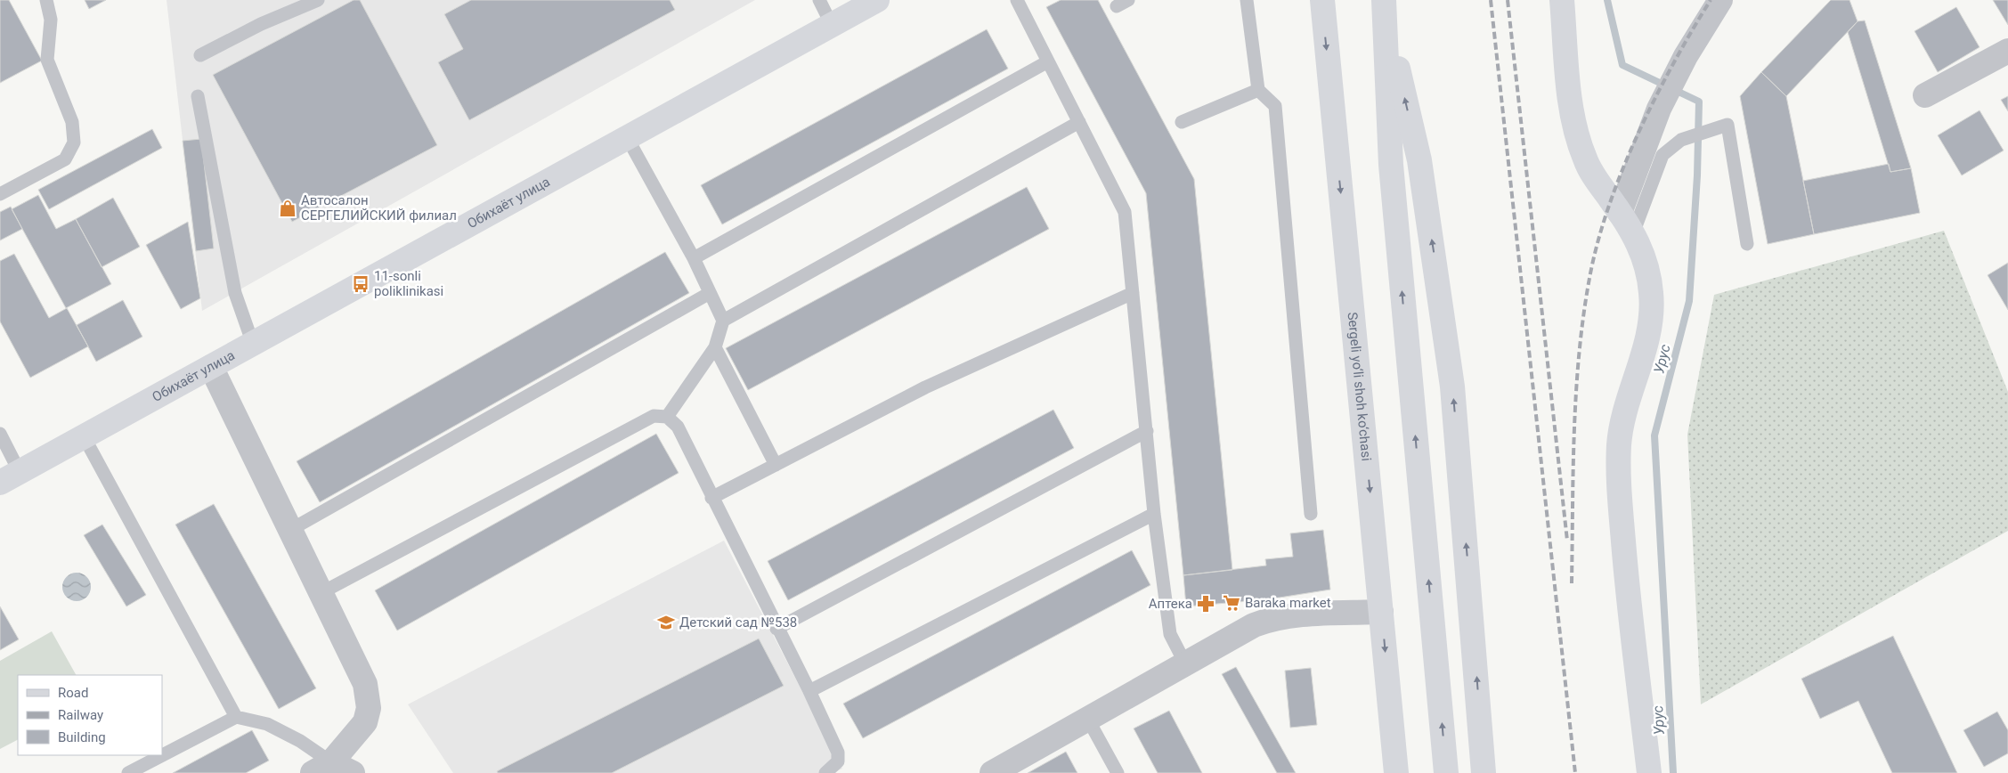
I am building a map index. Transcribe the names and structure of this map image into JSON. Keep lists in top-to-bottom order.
{
  "streets": {
    "main road": ["Обихаёт улица", "Sergeli yo‘li shoh ko‘chasi"]
  },
  "water": ["Урус"],
  "places": {
    "shop": ["Автосалон СЕРГЕЛИЙСКИЙ филиал"],
    "bus stop": ["11-sonli poliklinikasi"],
    "supermarket": ["Baraka market"],
    "pharmacy": ["Аптека"],
    "school or university": ["Детский сад №538"]
  },
  "legend": ["Road", "Railway", "Building"]
}
